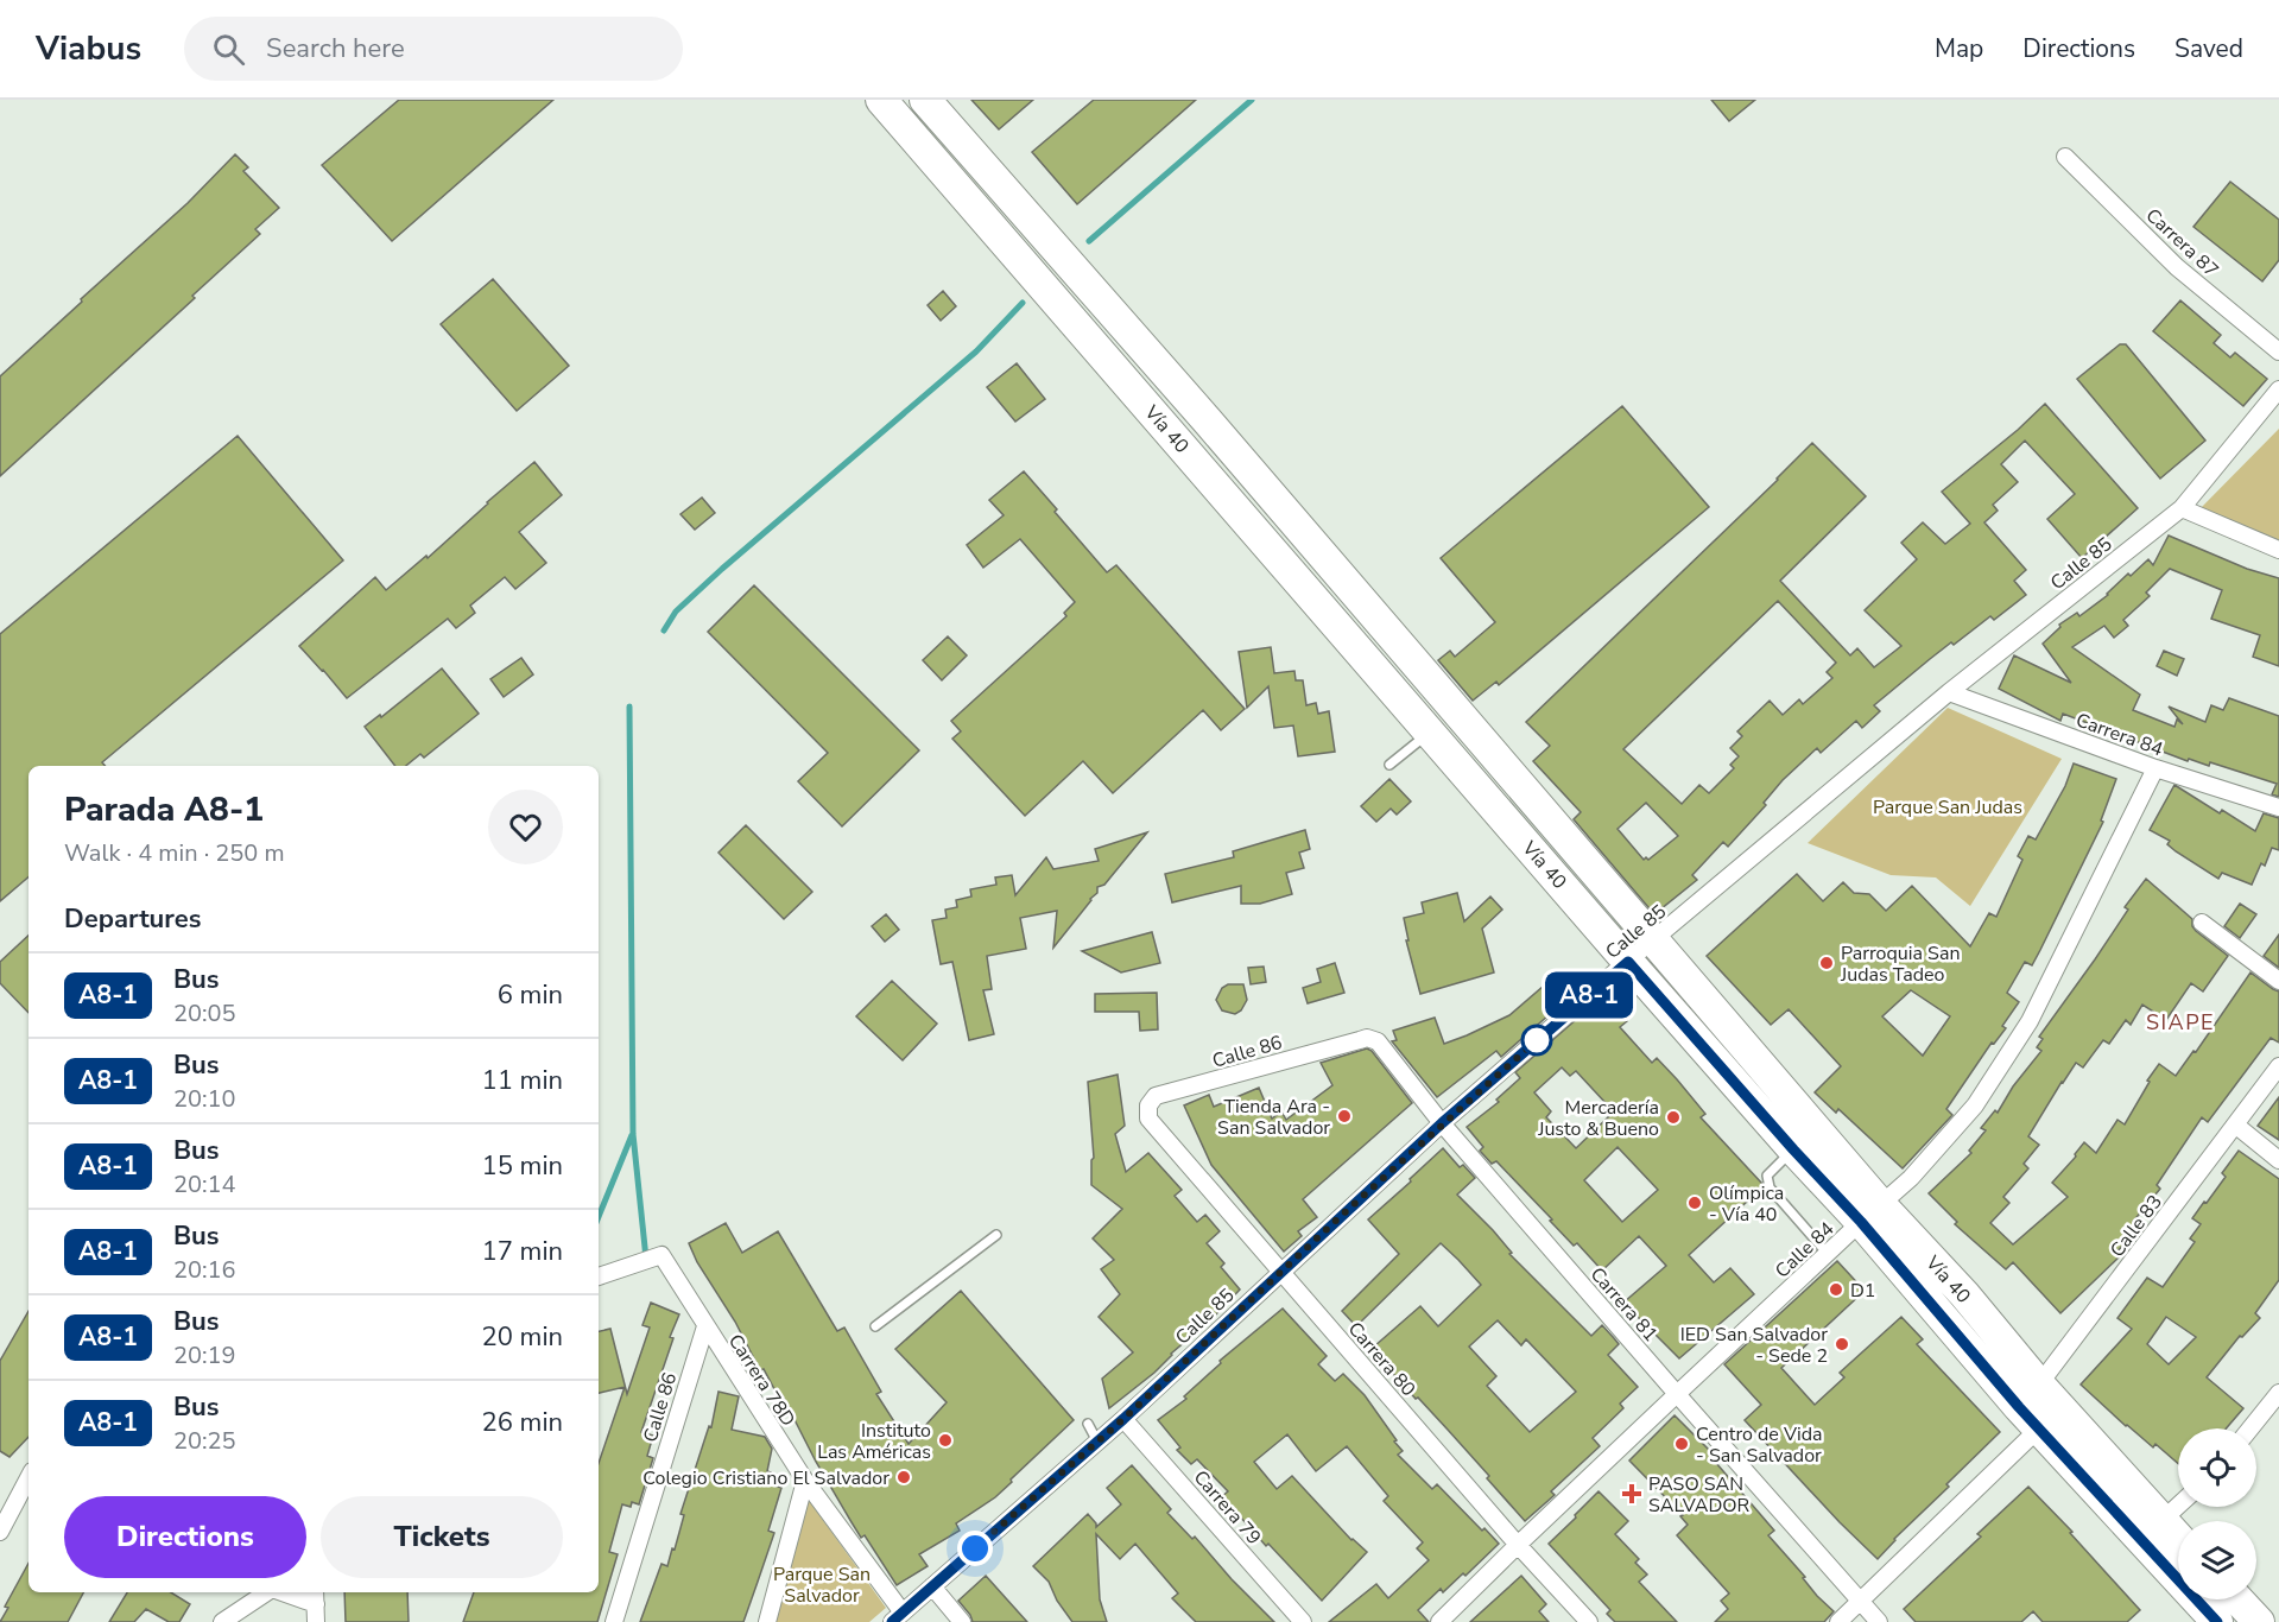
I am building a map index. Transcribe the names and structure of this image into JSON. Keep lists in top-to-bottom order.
{
  "streets": {
    "highway": ["Vía 40"],
    "street": [
      "Carrera 87",
      "Calle 85",
      "Carrera 84",
      "Calle 86",
      "Calle 83",
      "Calle 84",
      "Carrera 81",
      "Carrera 80",
      "Carrera 78D",
      "Carrera 79"
    ]
  },
  "crossings": [
    ["Vía 40", "Calle 85"],
    ["Vía 40", "Calle 83"],
    ["Vía 40", "Calle 84"],
    ["Calle 85", "Carrera 84"],
    ["Calle 85", "Carrera 81"],
    ["Calle 85", "Carrera 80"],
    ["Calle 85", "Carrera 78D"],
    ["Calle 85", "Carrera 79"],
    ["Carrera 84", "Calle 84"],
    ["Calle 86", "Carrera 81"],
    ["Calle 86", "Carrera 80"],
    ["Calle 86", "Carrera 78D"],
    ["Calle 83", "Carrera 81"],
    ["Calle 84", "Carrera 81"],
    ["Calle 84", "Carrera 80"]
  ],
  "districts": ["SIAPE"],
  "parks": ["Parque San Judas", "Parque San Salvador"],
  "places": {
    "other": [
      "Parroquia San Judas Tadeo",
      "Tienda Ara - San Salvador",
      "Mercadería Justo & Bueno",
      "Olímpica - Vía 40",
      "D1",
      "IED San Salvador - Sede 2",
      "Instituto Las Américas",
      "Centro de Vida - San Salvador",
      "Colegio Cristiano El Salvador"
    ],
    "health": ["PASO SAN SALVADOR"]
  },
  "lines": ["bus line A8-1"],
  "page": {
    "header": "Viabus",
    "search": "Search here",
    "nav": ["Map", "Directions", "Saved"],
    "on_map": "A8-1",
    "heading": [
      ["Parada A8-1", "Walk · 4 min · 250 m"],
      "Departures"
    ],
    "list": [
      {
        "mark": "A8-1",
        "name": "Bus",
        "note": "20:05",
        "value": "6 min"
      },
      {
        "mark": "A8-1",
        "name": "Bus",
        "note": "20:10",
        "value": "11 min"
      },
      {
        "mark": "A8-1",
        "name": "Bus",
        "note": "20:14",
        "value": "15 min"
      },
      {
        "mark": "A8-1",
        "name": "Bus",
        "note": "20:16",
        "value": "17 min"
      },
      {
        "mark": "A8-1",
        "name": "Bus",
        "note": "20:19",
        "value": "20 min"
      },
      {
        "mark": "A8-1",
        "name": "Bus",
        "note": "20:25",
        "value": "26 min"
      }
    ],
    "buttons": ["Directions", "Tickets"]
  }
}
